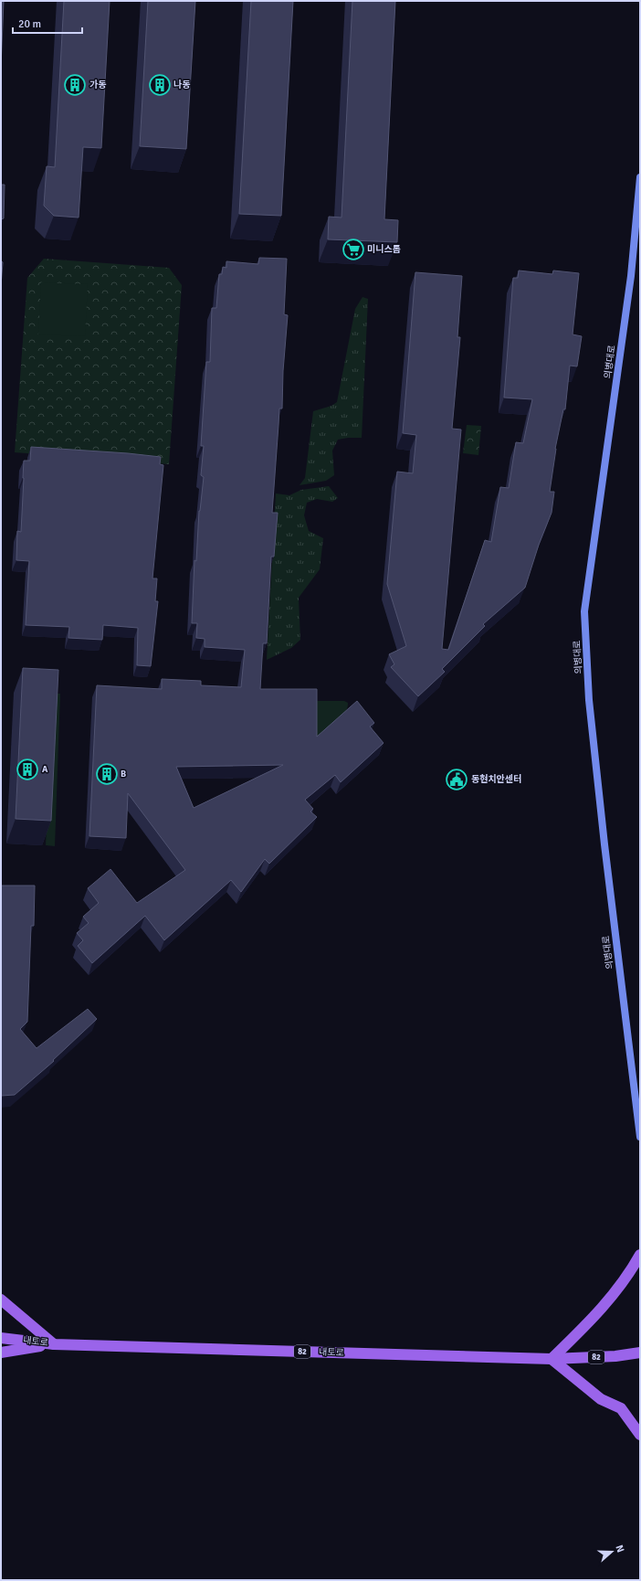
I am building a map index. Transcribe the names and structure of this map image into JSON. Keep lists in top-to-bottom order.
{
  "streets": {
    "main road": ["내토로", "82"],
    "street": ["의병대로"]
  },
  "places": {
    "building": [
      "가동",
      "나동",
      "A",
      "B"
    ],
    "supermarket": ["미니스톱"],
    "public building": ["동현치안센터"]
  },
  "scale_bar": "20 m",
  "north": "right"
}
